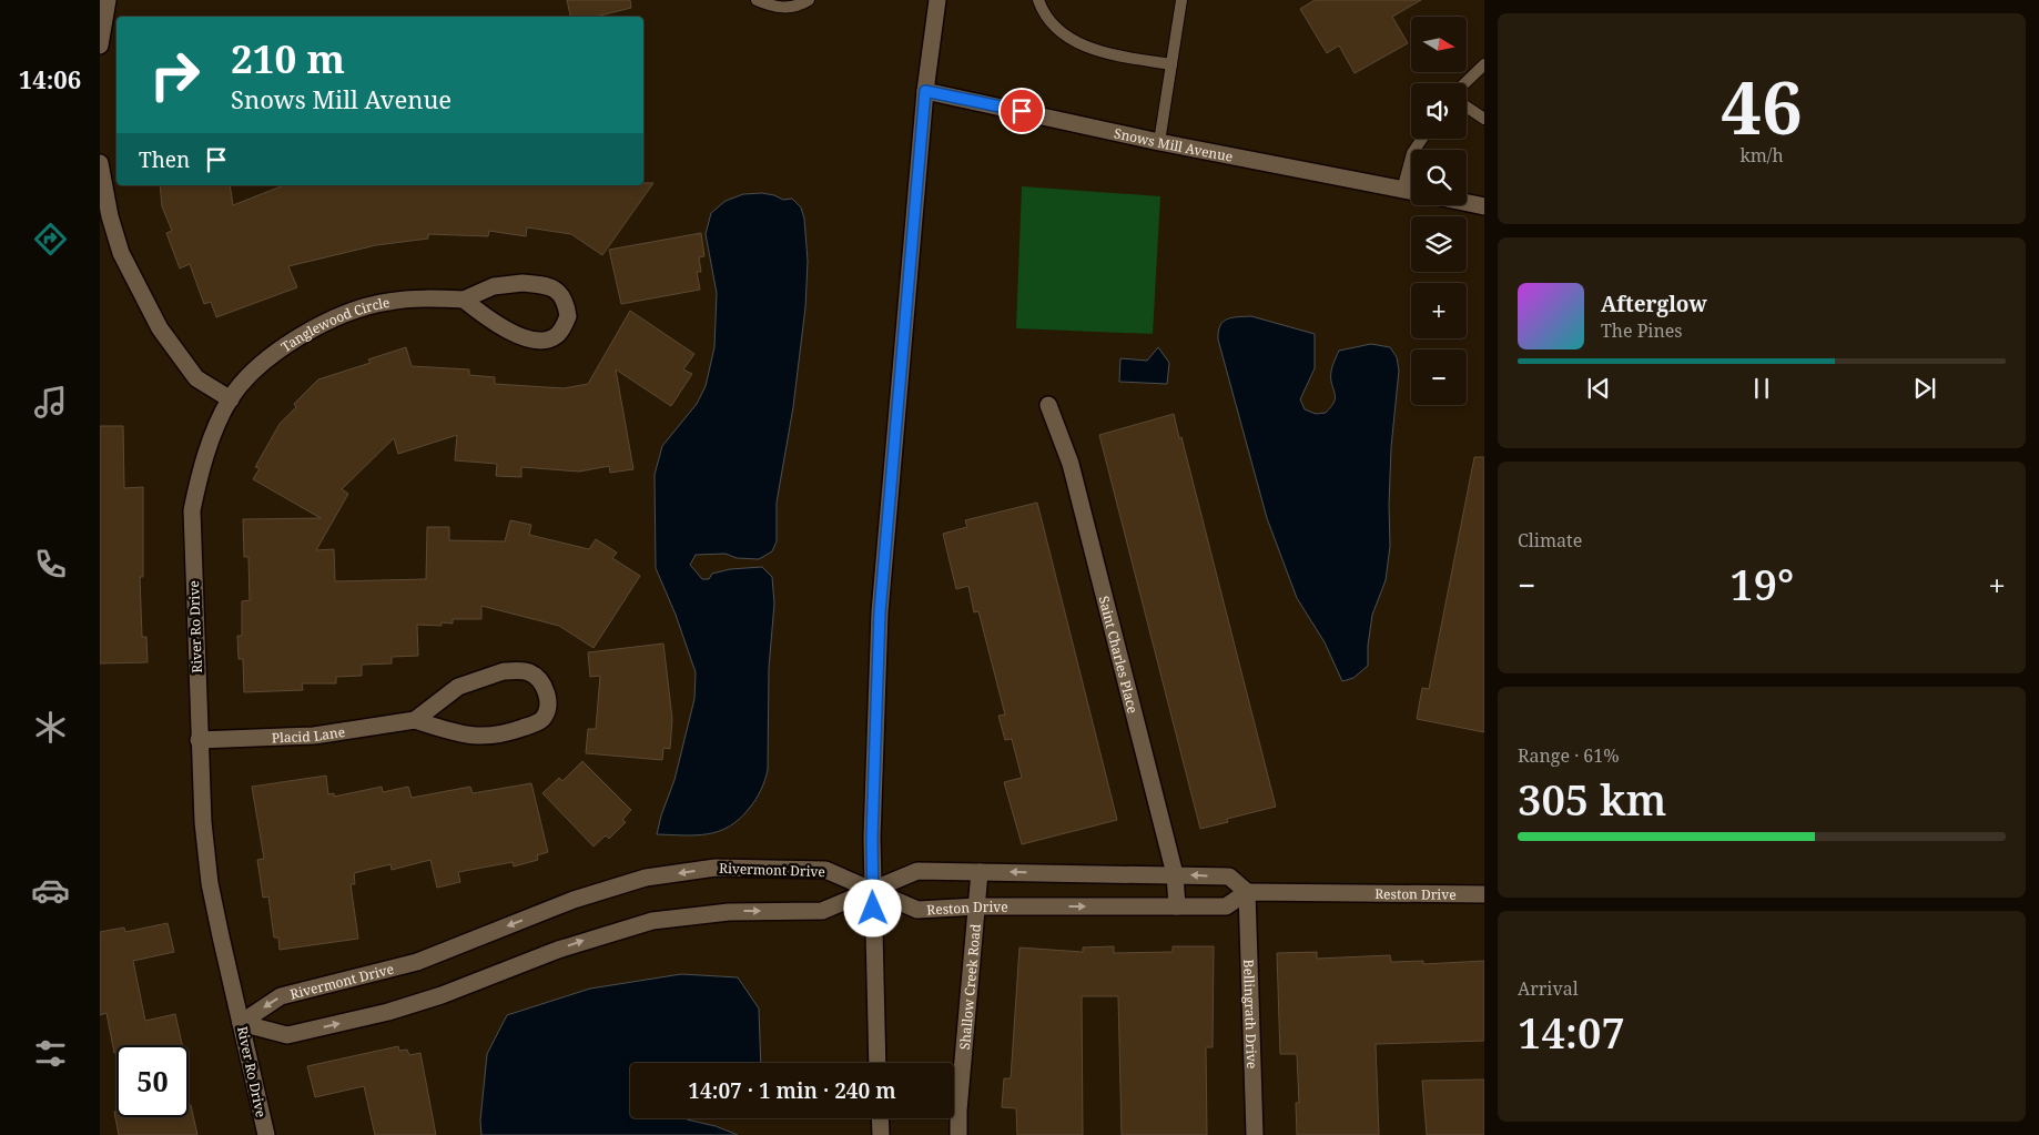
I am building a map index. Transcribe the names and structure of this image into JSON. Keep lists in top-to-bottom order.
{
  "streets": {
    "street": [
      "Snows Mill Avenue",
      "Tanglewood Circle",
      "River Ro Drive",
      "Saint Charles Place",
      "Placid Lane",
      "Rivermont Drive",
      "Reston Drive",
      "Shallow Creek Road",
      "Bellingrath Drive"
    ]
  },
  "crossings": [
    ["Tanglewood Circle", "River Ro Drive"],
    ["River Ro Drive", "Placid Lane"],
    ["River Ro Drive", "Rivermont Drive"],
    ["Saint Charles Place", "Reston Drive"],
    ["Rivermont Drive", "Reston Drive"],
    ["Reston Drive", "Shallow Creek Road"],
    ["Reston Drive", "Bellingrath Drive"]
  ],
  "north": "right",
  "page": {
    "tabs": "14:06",
    "tile": [
      ["46", "km/h"],
      "Climate",
      ["Range · 61%", "305 km"],
      ["Arrival", "14:07"]
    ],
    "map_buttons": ["+", "−"],
    "turn": ["210 m", "Snows Mill Avenue"],
    "then": "Then",
    "song": ["Afterglow", "The Pines"],
    "heat": ["−", "19°", "+"],
    "limit": "50",
    "trip": "14:07 · 1 min · 240 m"
  }
}
